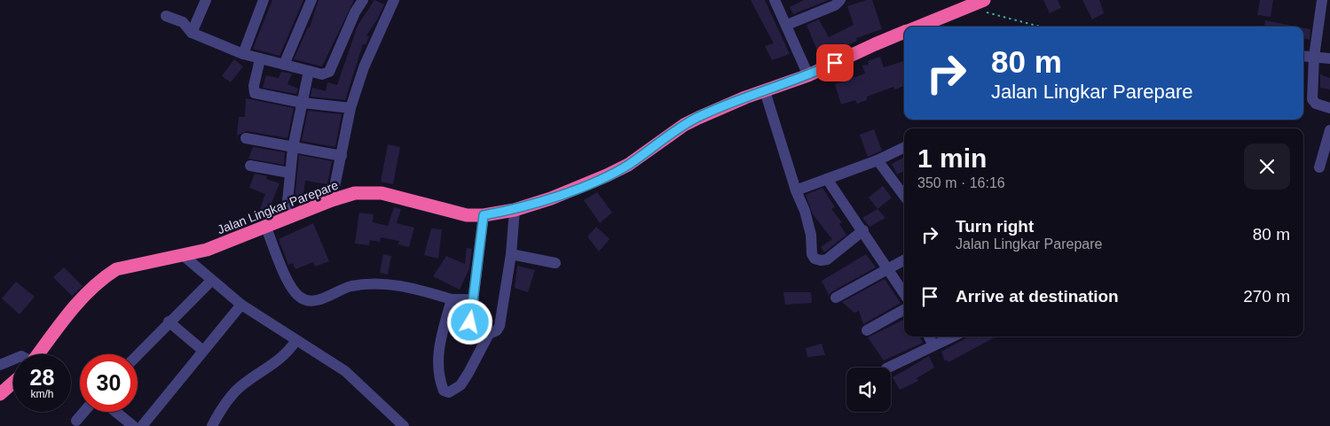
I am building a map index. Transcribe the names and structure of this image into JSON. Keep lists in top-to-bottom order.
{
  "streets": {
    "highway": ["Jalan Lingkar Parepare"]
  },
  "page": {
    "turn": ["80 m", "Jalan Lingkar Parepare"],
    "heading": ["1 min", "350 m · 16:16"],
    "list": [
      {
        "name": "Turn right",
        "note": "Jalan Lingkar Parepare",
        "value": "80 m"
      },
      {
        "name": "Arrive at destination",
        "value": "270 m"
      }
    ],
    "speed": "28 km/h",
    "limit": "30"
  }
}
